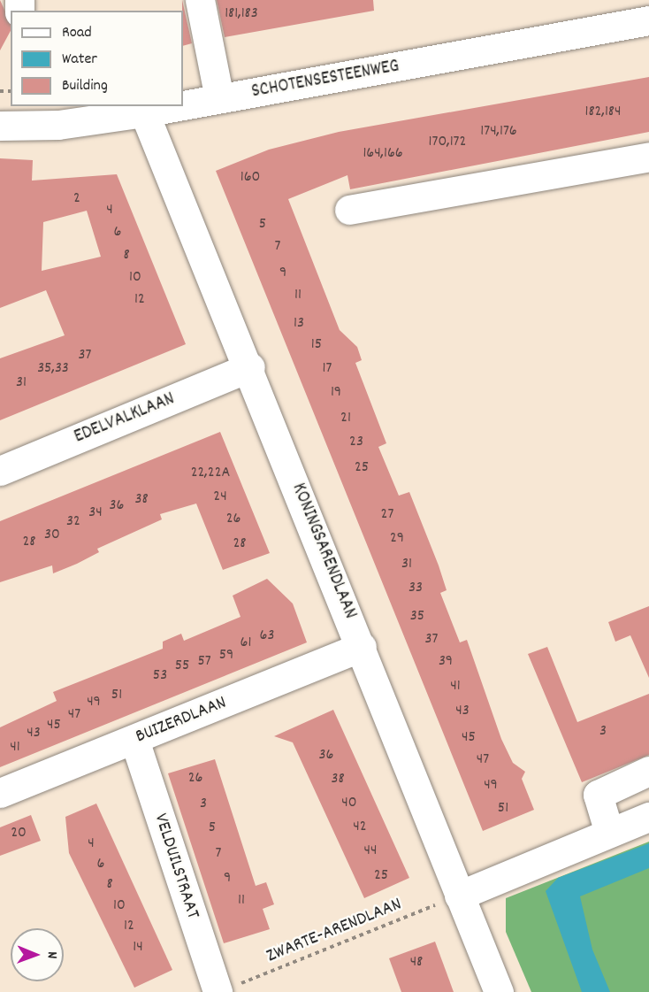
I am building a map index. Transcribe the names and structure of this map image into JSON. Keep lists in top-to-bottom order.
{
  "streets": {
    "street": [
      "SCHOTENSESTEENWEG",
      "EDELVALKLAAN",
      "KONINGSARENDLAAN",
      "BUIZERDLAAN",
      "VELDUILSTRAAT"
    ],
    "path": ["ZWARTE-ARENDLAAN"]
  },
  "crossings": [
    ["SCHOTENSESTEENWEG", "KONINGSARENDLAAN"],
    ["EDELVALKLAAN", "KONINGSARENDLAAN"],
    ["KONINGSARENDLAAN", "BUIZERDLAAN"],
    ["KONINGSARENDLAAN", "ZWARTE-ARENDLAAN"],
    ["BUIZERDLAAN", "VELDUILSTRAAT"],
    ["VELDUILSTRAAT", "ZWARTE-ARENDLAAN"]
  ],
  "house_numbers": [
    "181,183",
    "182,184",
    "174,176",
    "170,172",
    "164,166",
    "160",
    "2",
    "4",
    "5",
    "6",
    "7",
    "8",
    "9",
    "10",
    "11",
    "12",
    "13",
    "15",
    "37",
    "35,33",
    "17",
    "31",
    "19",
    "21",
    "23",
    "25",
    "22,22A",
    "24",
    "38",
    "36",
    "34",
    "27",
    "26",
    "32",
    "30",
    "29",
    "28",
    "28",
    "31",
    "33",
    "35",
    "63",
    "37",
    "61",
    "59",
    "57",
    "39",
    "55",
    "53",
    "41",
    "51",
    "49",
    "43",
    "47",
    "45",
    "3",
    "43",
    "45",
    "41",
    "36",
    "47",
    "26",
    "38",
    "49",
    "40",
    "3",
    "51",
    "42",
    "5",
    "20",
    "4",
    "44",
    "7",
    "6",
    "25",
    "9",
    "8",
    "11",
    "10",
    "12",
    "14",
    "48"
  ],
  "legend": ["Road", "Water", "Building"],
  "north": "right"
}
